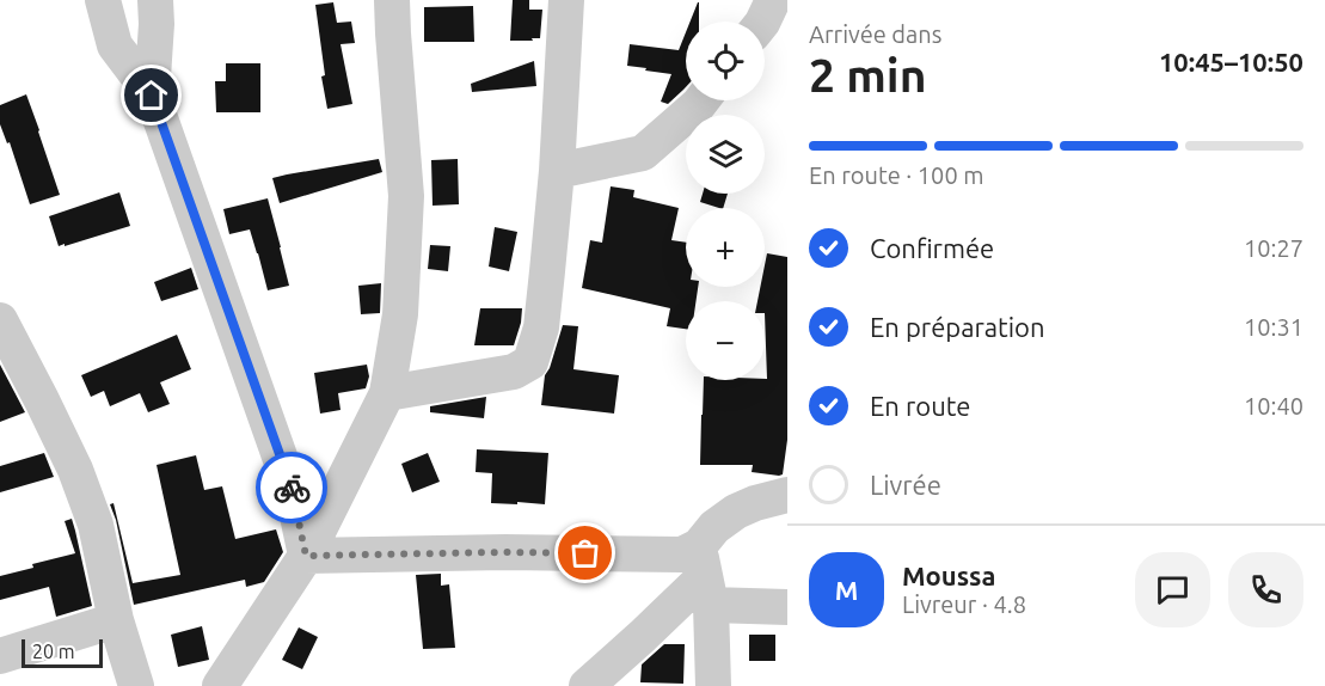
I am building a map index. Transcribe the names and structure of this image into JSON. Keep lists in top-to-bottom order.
{
  "scale_bar": "20 m",
  "page": {
    "heading": ["2 min", "Arrivée dans", "10:45–10:50"],
    "panel": ["Moussa", "Livreur · 4.8"],
    "map_buttons": ["+", "−"],
    "bar": "En route · 100 m",
    "list": [
      ["Confirmée", "10:27"],
      ["En préparation", "10:31"],
      ["En route", "10:40"],
      "Livrée"
    ],
    "round": "M",
    "scale": "20 m"
  }
}
